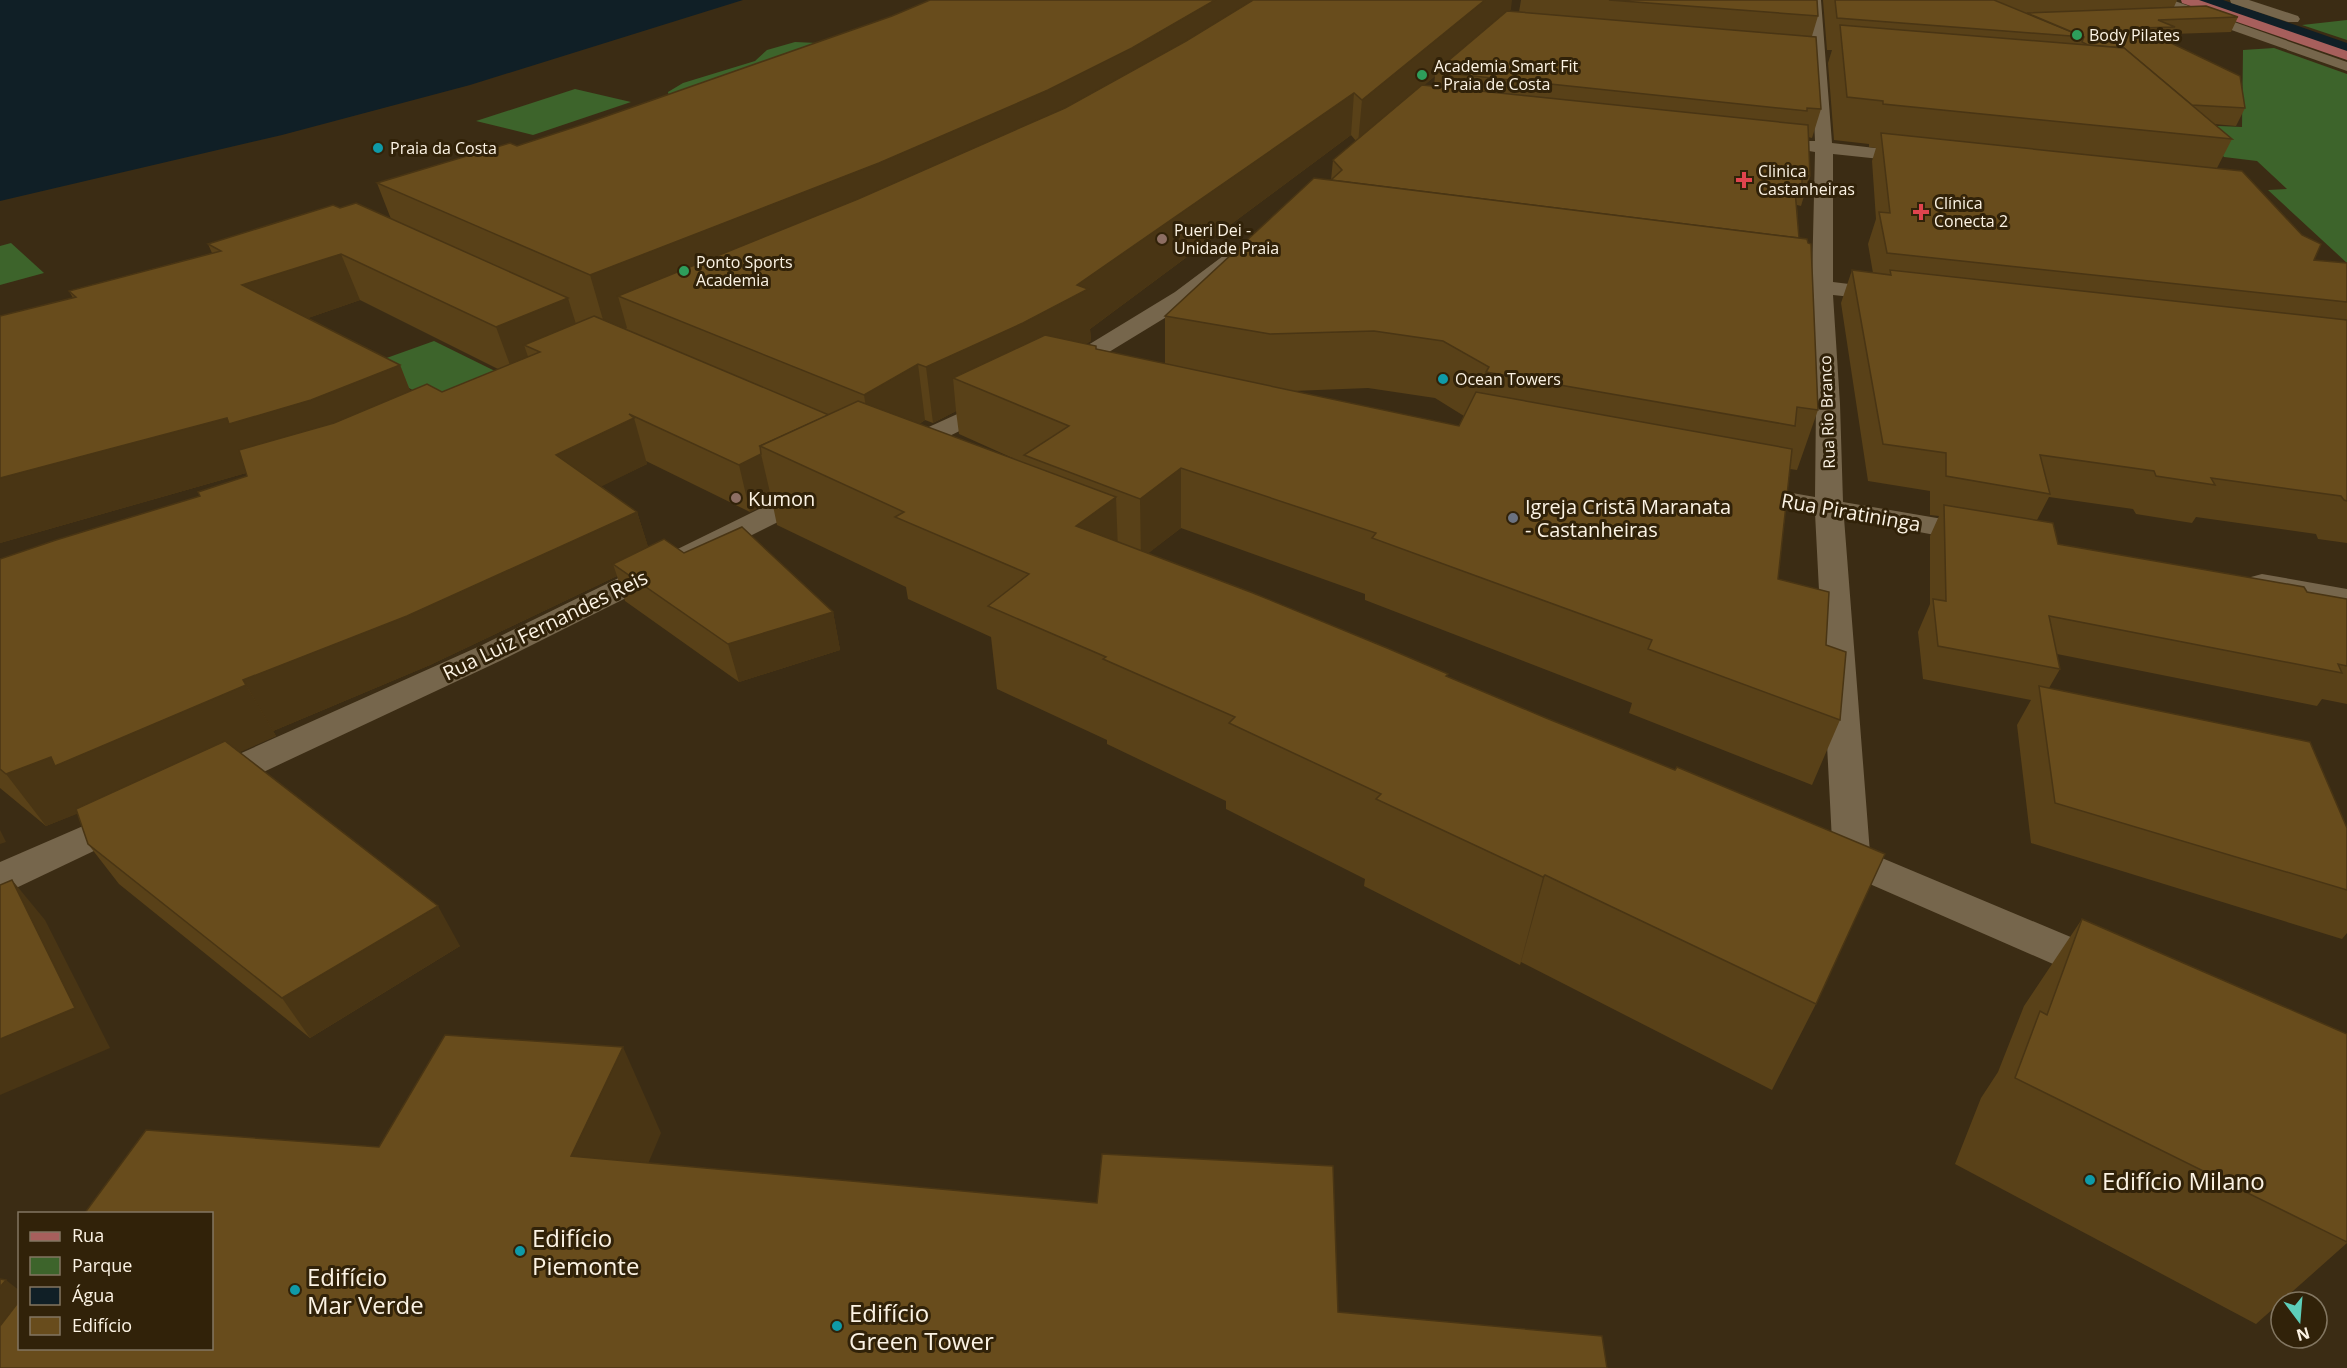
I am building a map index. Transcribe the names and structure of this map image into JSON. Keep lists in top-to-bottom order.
{
  "streets": {
    "street": ["Rua Rio Branco", "Rua Piratininga", "Rua Luiz Fernandes Reis"]
  },
  "crossings": [
    ["Rua Rio Branco", "Rua Piratininga"]
  ],
  "places": {
    "other": [
      "Body Pilates",
      "Academia Smart Fit - Praia de Costa",
      "Praia da Costa",
      "Pueri Dei - Unidade Praia",
      "Ponto Sports Academia",
      "Ocean Towers",
      "Kumon",
      "Igreja Cristã Maranata - Castanheiras",
      "Edifício Milano",
      "Edifício Piemonte",
      "Edifício Mar Verde",
      "Edifício Green Tower"
    ],
    "health": ["Clinica Castanheiras", "Clínica Conecta 2"]
  },
  "legend": [
    "Rua",
    "Parque",
    "Água",
    "Edifício"
  ],
  "north": "bottom"
}
